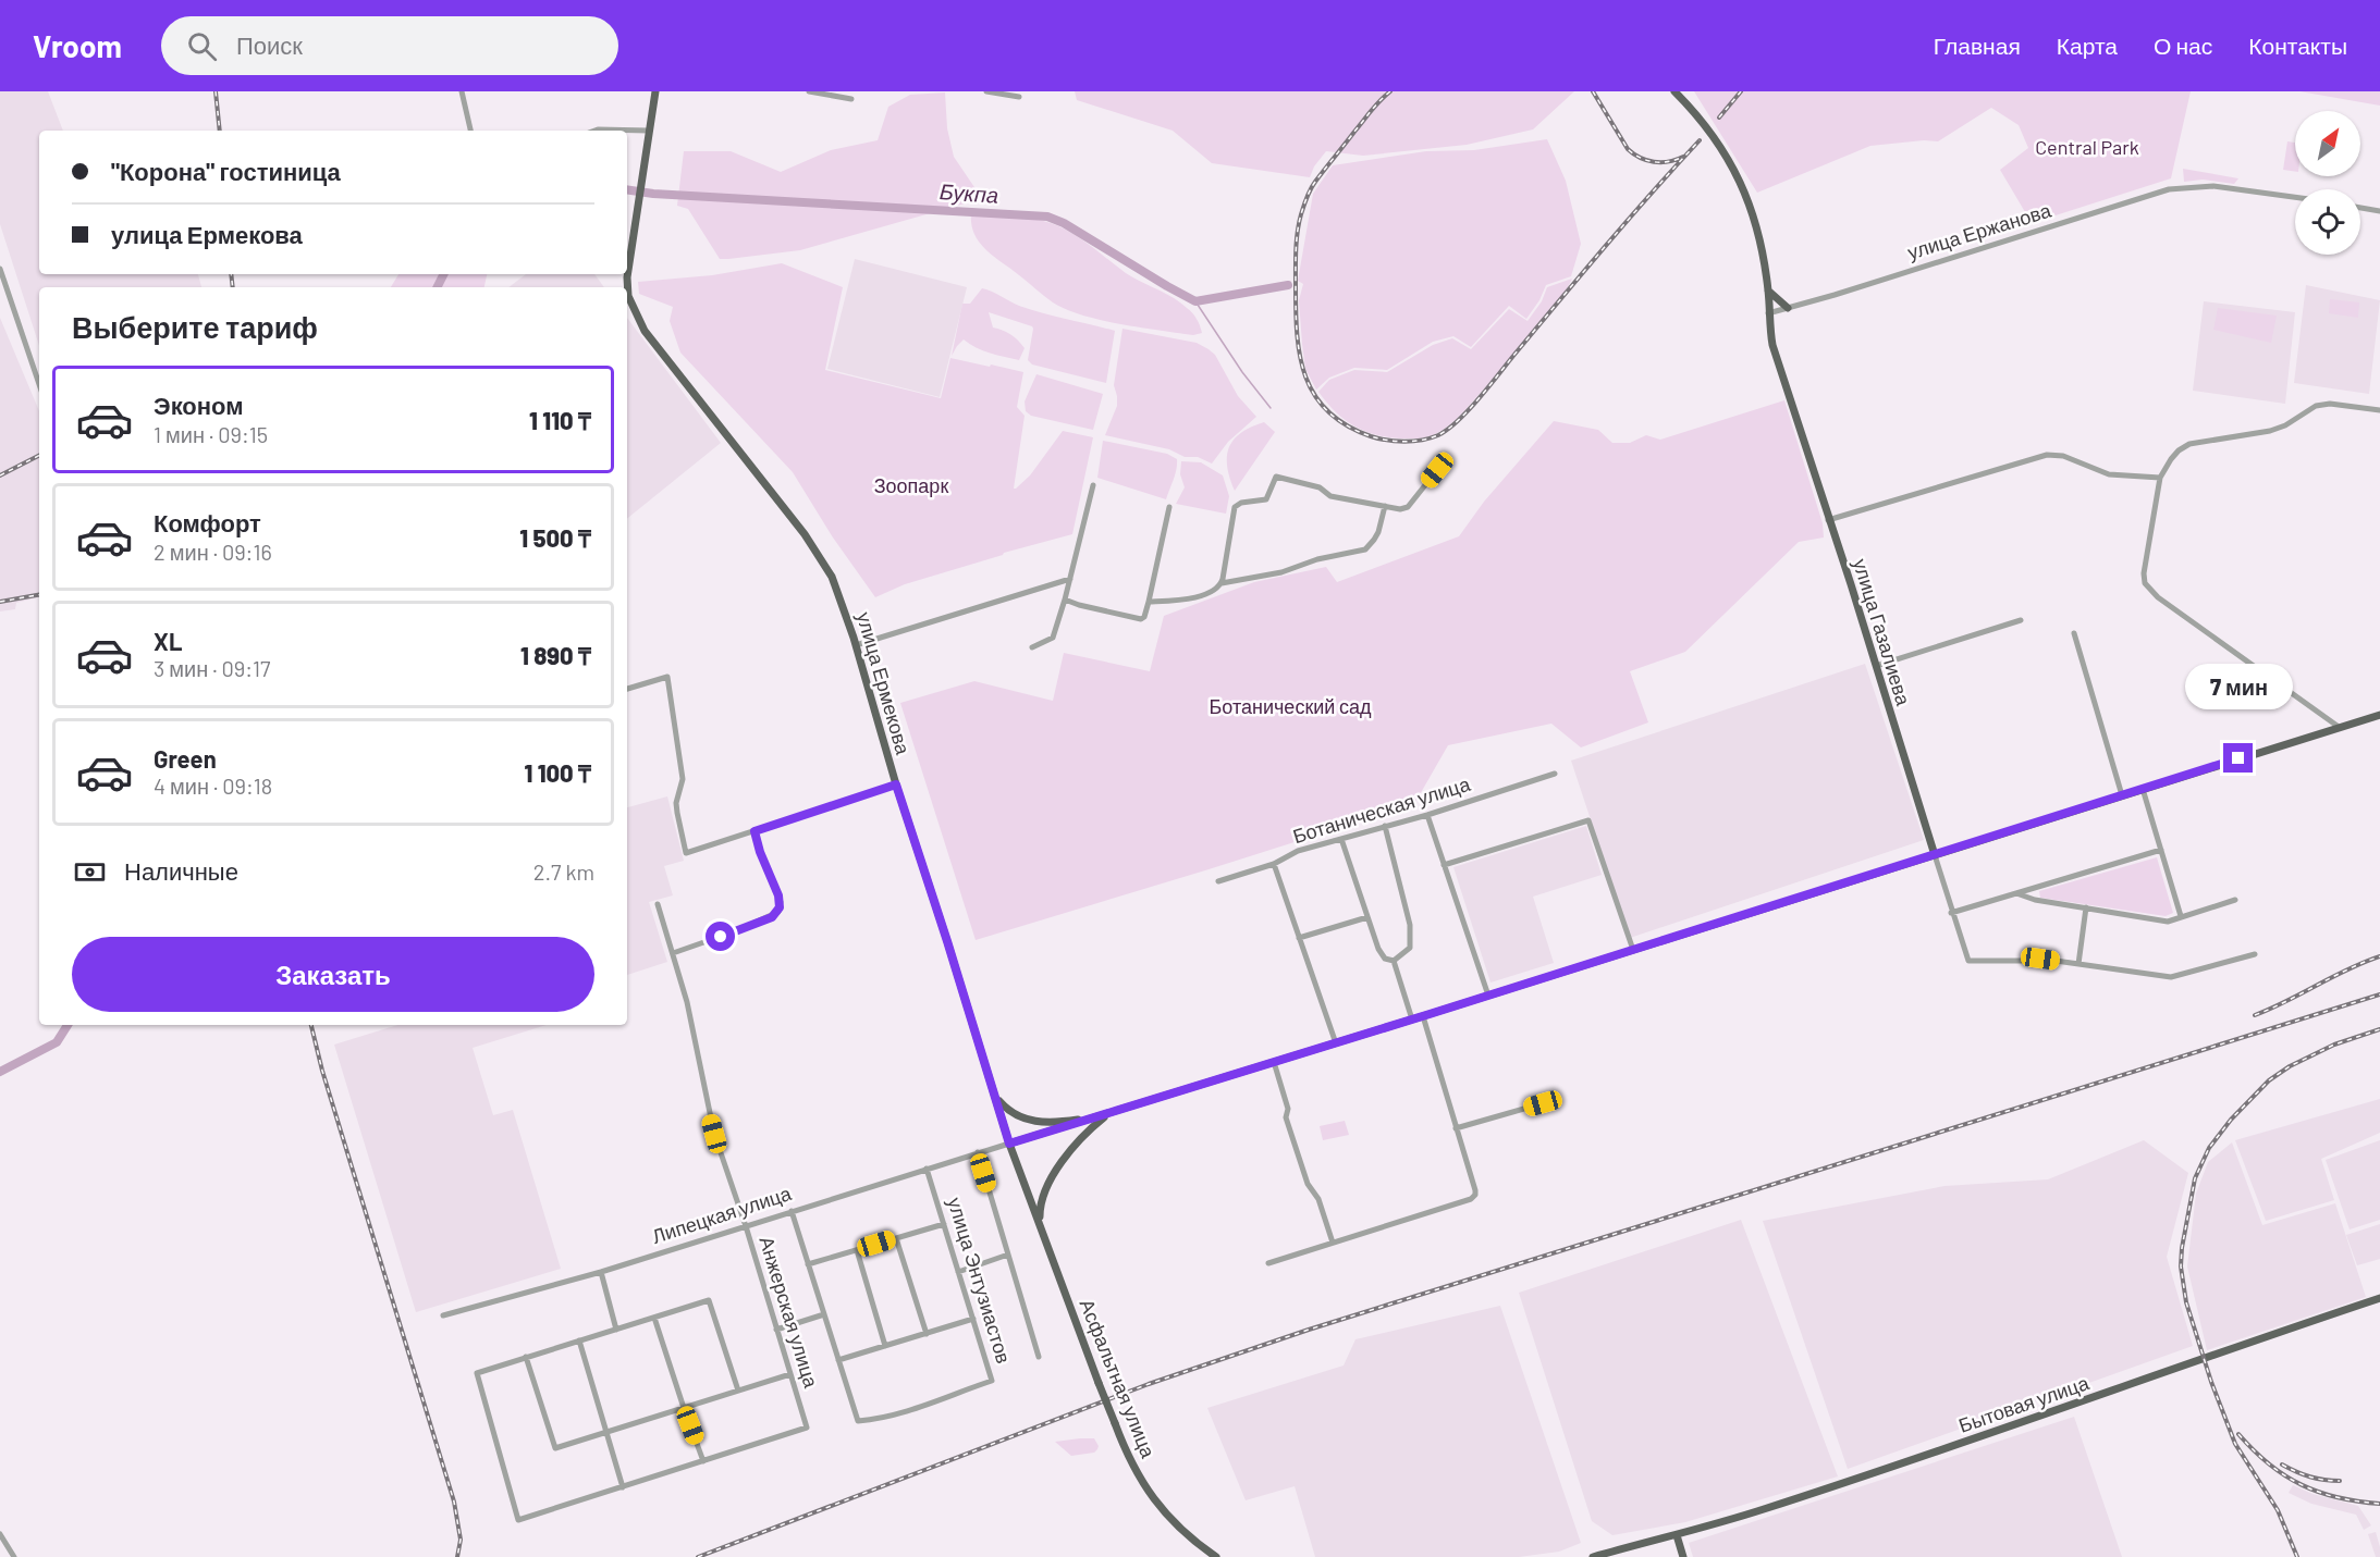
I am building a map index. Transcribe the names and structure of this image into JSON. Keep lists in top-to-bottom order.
{
  "streets": {
    "main road": [
      "улица Газалиева",
      "улица Ермекова",
      "Асфальтная улица",
      "Бытовая улица"
    ],
    "street": [
      "улица Ержанова",
      "Ботаническая улица",
      "Липецкая улица",
      "улица Энтузиастов",
      "Анжерская улица"
    ]
  },
  "crossings": [
    ["улица Ержанова", "улица Газалиева"],
    ["улица Ермекова", "Липецкая улица"],
    ["улица Ермекова", "Асфальтная улица"],
    ["Липецкая улица", "улица Энтузиастов"],
    ["Липецкая улица", "Анжерская улица"],
    ["Липецкая улица", "Асфальтная улица"]
  ],
  "water": ["Букпа"],
  "parks": ["Central Park", "Зоопарк", "Ботанический сад"],
  "north": "top right",
  "page": {
    "header": "Vroom",
    "search": "Поиск",
    "nav": [
      "Главная",
      "Карта",
      "О нас",
      "Контакты"
    ],
    "banner": ["\"Корона\" гостиница", "улица Ермекова"],
    "heading": "Выберите тариф",
    "list": [
      {
        "name": "Эконом",
        "note": "1 мин · 09:15",
        "value": "1 110 ₸"
      },
      {
        "name": "Комфорт",
        "note": "2 мин · 09:16",
        "value": "1 500 ₸"
      },
      {
        "name": "XL",
        "note": "3 мин · 09:17",
        "value": "1 890 ₸"
      },
      {
        "name": "Green",
        "note": "4 мин · 09:18",
        "value": "1 100 ₸"
      }
    ],
    "bubble": "7 мин",
    "pay": ["Наличные", "2.7 km"],
    "buttons": "Заказать"
  }
}
